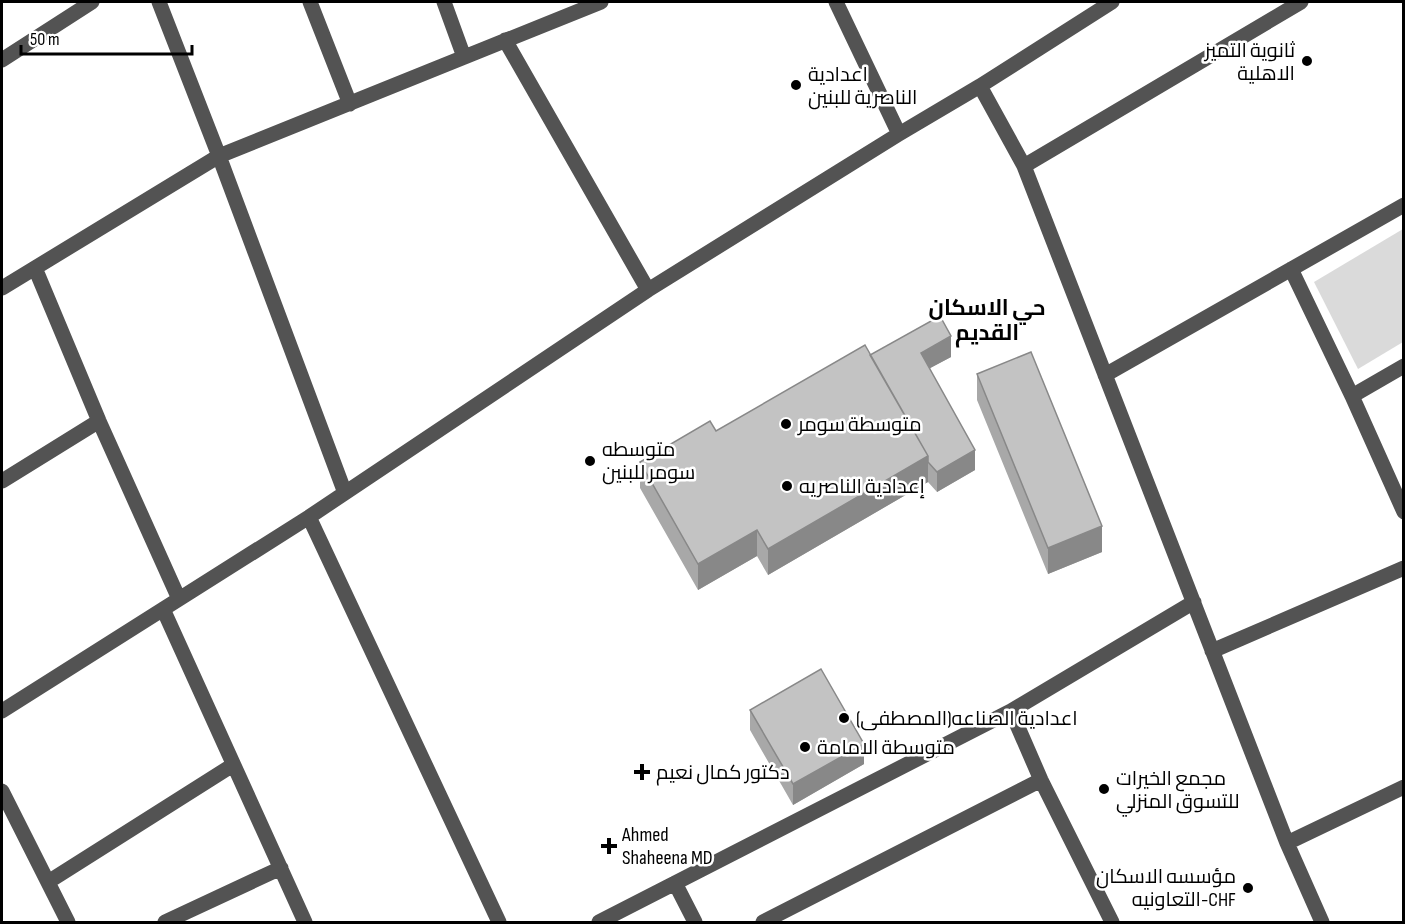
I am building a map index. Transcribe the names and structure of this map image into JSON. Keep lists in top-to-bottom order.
{
  "districts": ["حي الاسكان القديم"],
  "places": {
    "other": [
      "ثانوية التميز الاهلية",
      "اعدادية الناصرية للبنين",
      "متوسطة سومر",
      "متوسطه سومر للبنين",
      "إعدادية الناصريه",
      "اعدادية الصناعه(المصطفى)",
      "متوسطة الامامة",
      "مجمع الخيرات للتسوق المنزلي",
      "مؤسسه الاسكان التعاونيه-CHF"
    ],
    "health": ["دكتور كمال نعيم", "Ahmed Shaheena MD"]
  },
  "scale_bar": "50 m"
}
